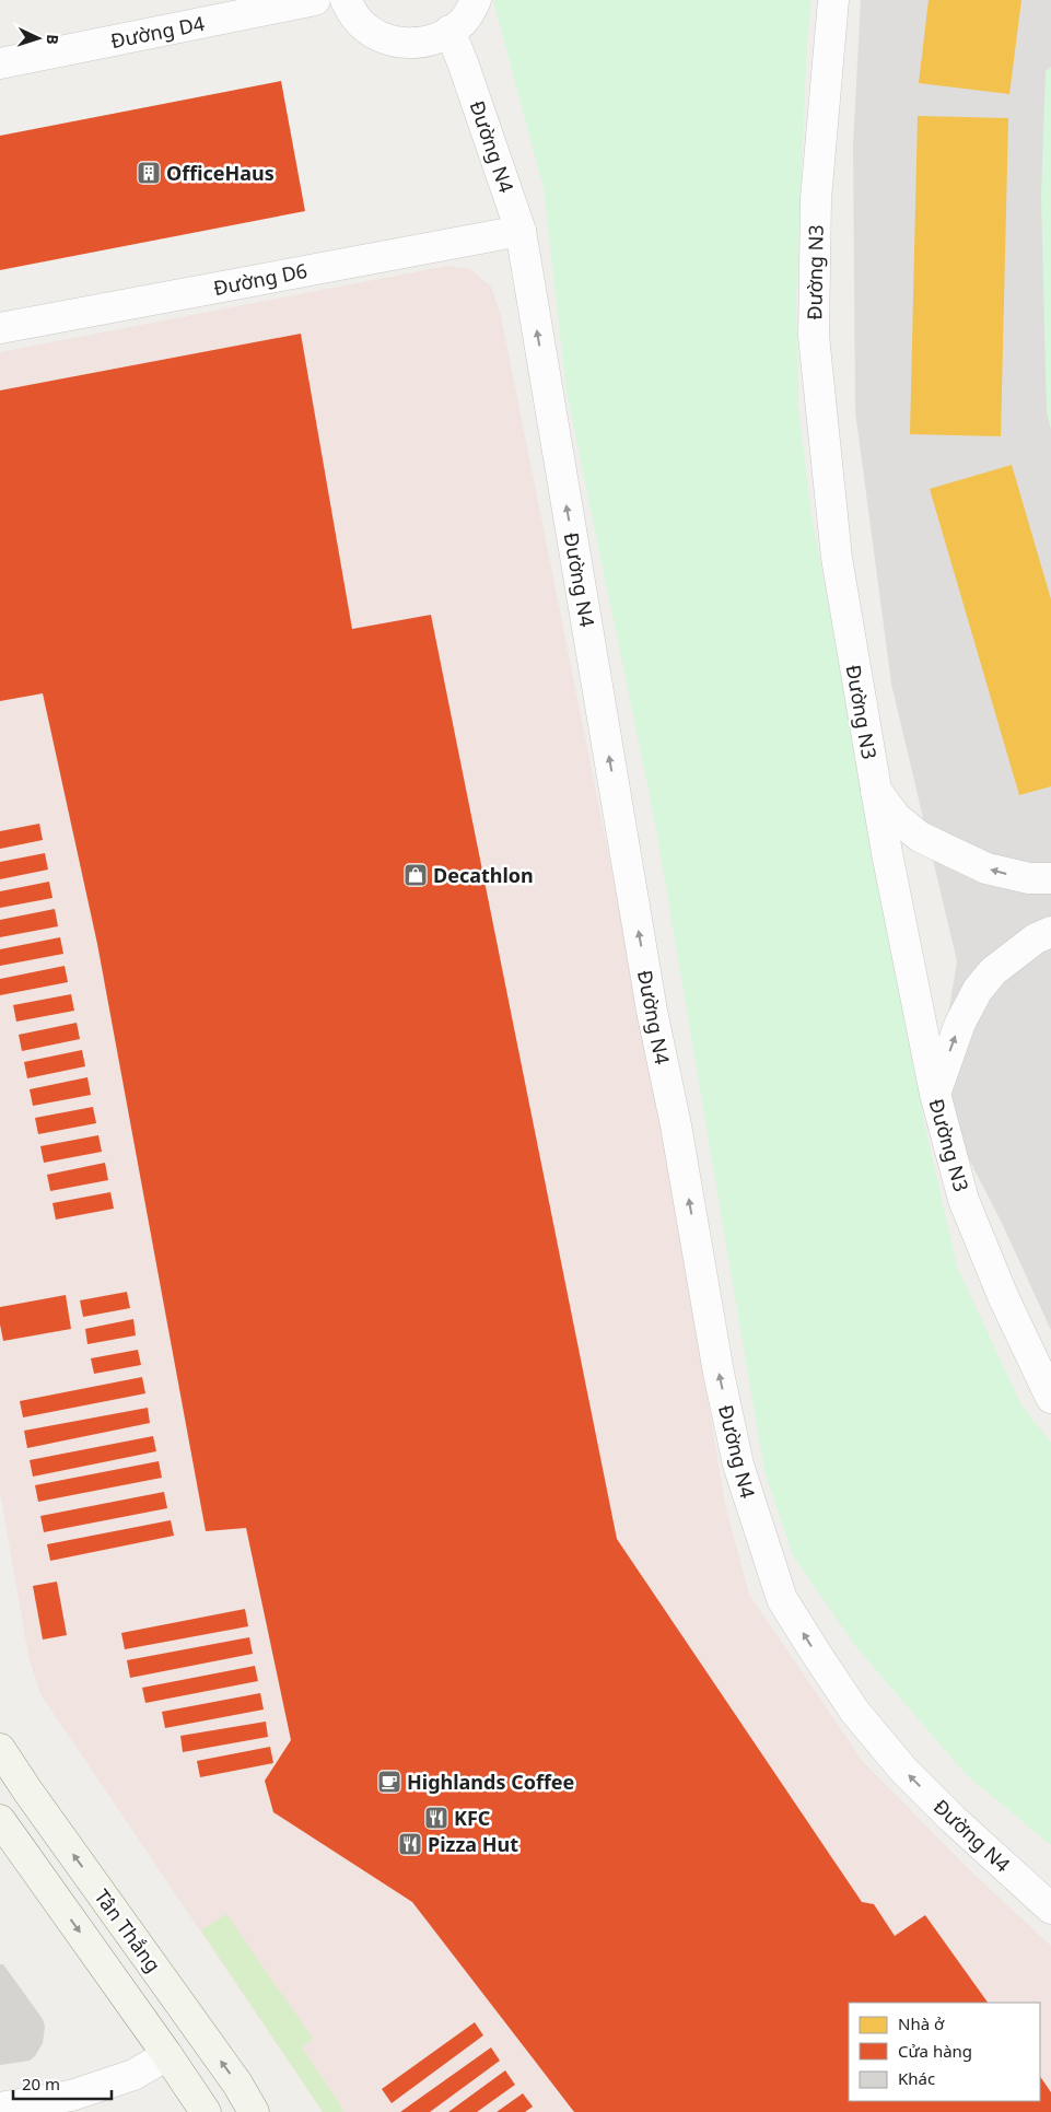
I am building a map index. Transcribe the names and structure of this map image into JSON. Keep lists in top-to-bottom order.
{
  "streets": {
    "street": [
      "Đường D4",
      "Đường N4",
      "Đường N3",
      "Đường D6",
      "Tân Thắng"
    ]
  },
  "crossings": [
    ["Đường N4", "Đường D6"]
  ],
  "one_way": ["Đường N4"],
  "places": {
    "building": ["OfficeHaus"],
    "shop": ["Decathlon"],
    "cafe": ["Highlands Coffee"],
    "restaurant": ["KFC", "Pizza Hut"]
  },
  "legend": ["Nhà ở", "Cửa hàng", "Khác"],
  "scale_bar": "20 m",
  "north": "right"
}
